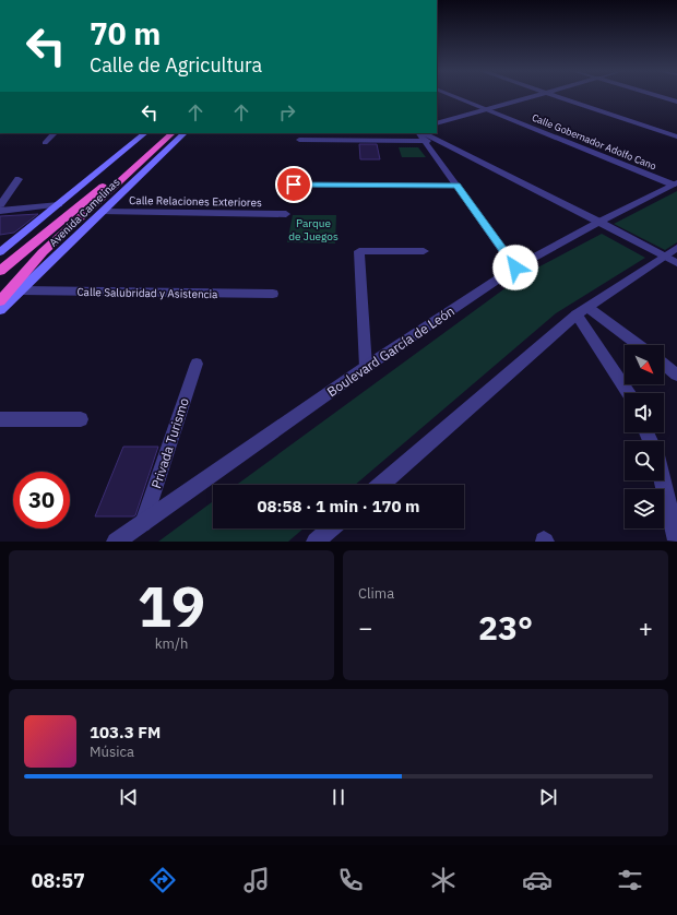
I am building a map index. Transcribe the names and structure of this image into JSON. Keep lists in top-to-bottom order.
{
  "streets": {
    "highway": ["Avenida Camelinas"],
    "street": [
      "Calle Gobernador Adolfo Cano",
      "Calle Relaciones Exteriores",
      "Calle Salubridad y Asistencia",
      "Boulevard García de León",
      "Privada Turismo"
    ]
  },
  "crossings": [
    ["Calle Gobernador Adolfo Cano", "Boulevard García de León"],
    ["Calle Relaciones Exteriores", "Avenida Camelinas"],
    ["Avenida Camelinas", "Calle Salubridad y Asistencia"],
    ["Boulevard García de León", "Privada Turismo"]
  ],
  "parks": ["Parque de Juegos"],
  "north": "bottom right",
  "page": {
    "turn": ["70 m", "Calle de Agricultura"],
    "limit": "30",
    "trip": "08:58 · 1 min · 170 m",
    "tile": [
      ["19", "km/h"],
      "Clima"
    ],
    "heat": ["−", "23°", "+"],
    "song": ["103.3 FM", "Música"],
    "tabs": "08:57"
  }
}
